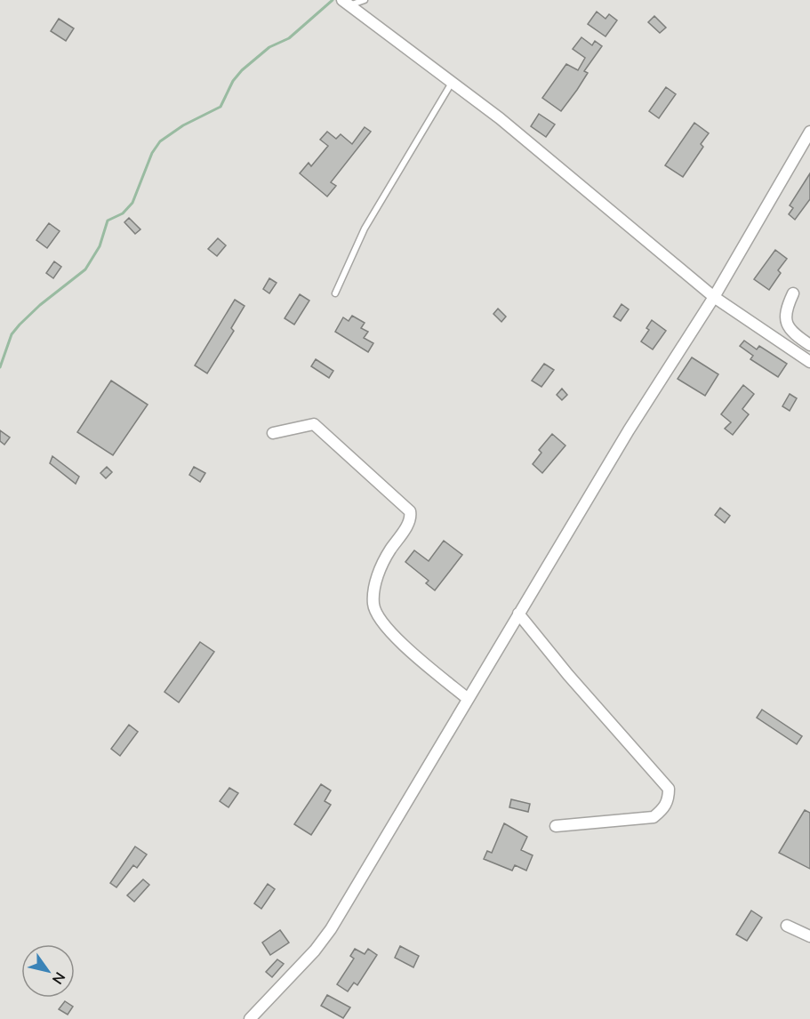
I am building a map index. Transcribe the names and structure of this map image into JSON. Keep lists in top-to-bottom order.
{
  "north": "bottom right"
}
